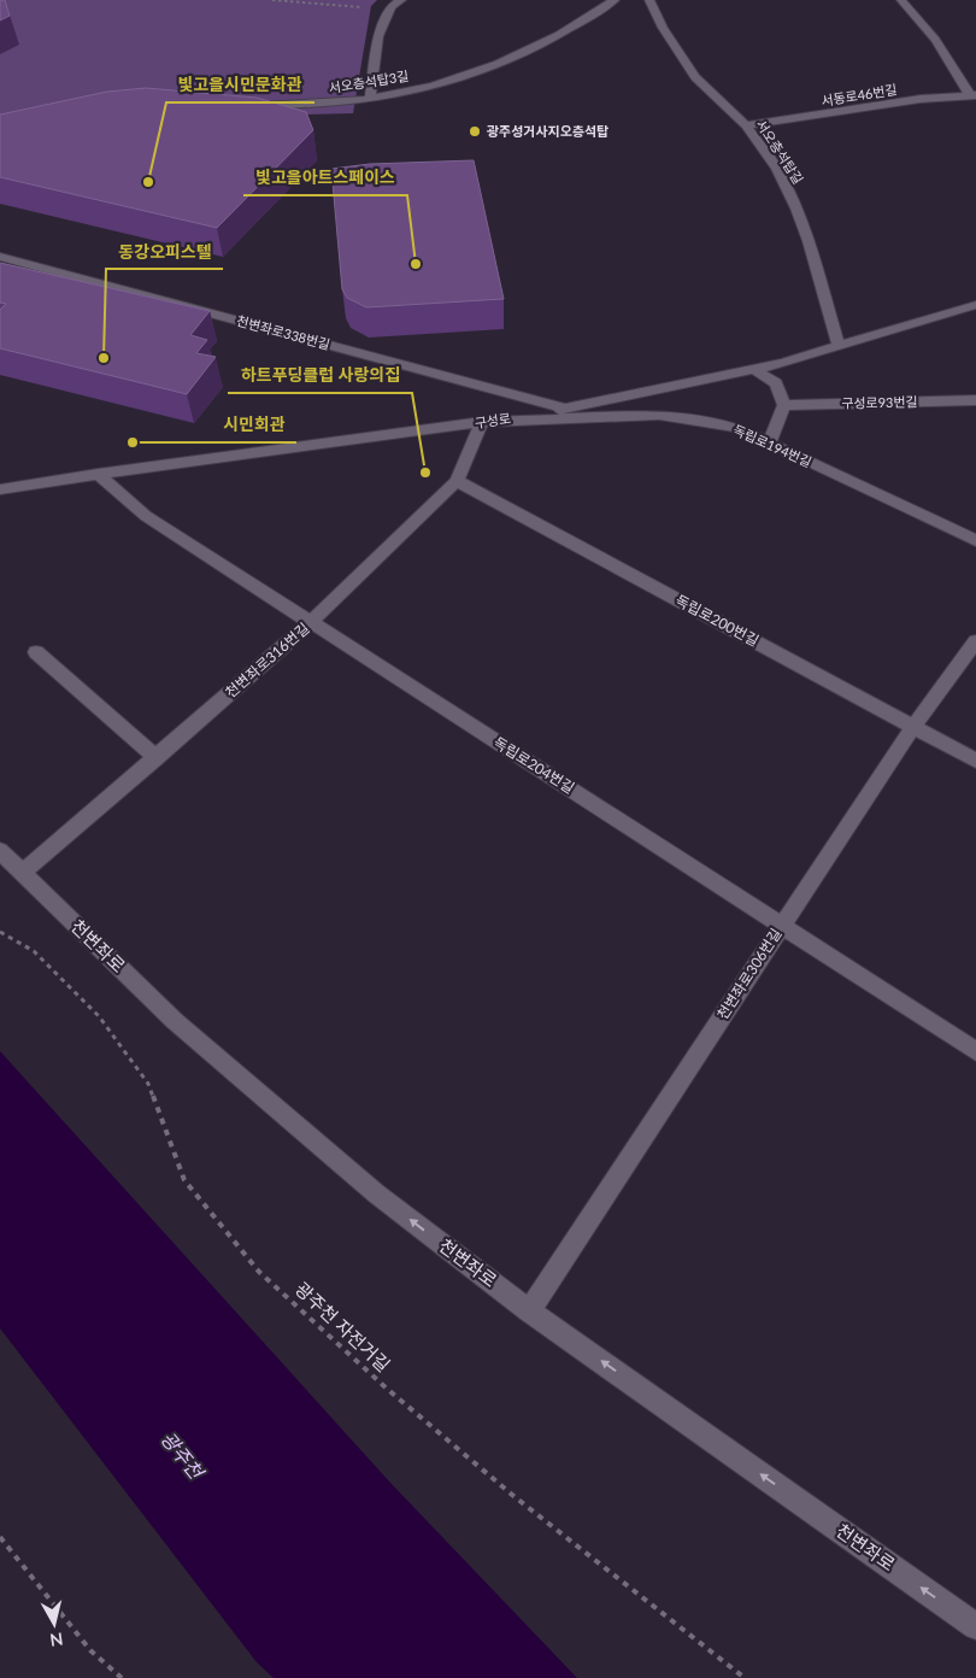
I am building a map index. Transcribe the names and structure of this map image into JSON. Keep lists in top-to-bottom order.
{
  "streets": {
    "street": [
      "서오층석탑3길",
      "서동로46번길",
      "서오층석탑길",
      "천변좌로338번길",
      "구성로93번길",
      "구성로",
      "독립로194번길",
      "독립로200번길",
      "천변좌로316번길",
      "독립로204번길",
      "천변좌로",
      "천변좌로306번길"
    ],
    "path": ["광주천 자전거길"]
  },
  "crossings": [
    ["서동로46번길", "서오층석탑길"],
    ["서오층석탑길", "구성로"],
    ["천변좌로338번길", "구성로"],
    ["구성로", "독립로194번길"],
    ["구성로", "천변좌로316번길"],
    ["구성로", "독립로204번길"],
    ["독립로194번길", "천변좌로316번길"],
    ["독립로200번길", "천변좌로316번길"],
    ["독립로200번길", "천변좌로306번길"],
    ["천변좌로316번길", "독립로204번길"],
    ["천변좌로316번길", "천변좌로"],
    ["독립로204번길", "천변좌로306번길"],
    ["천변좌로", "천변좌로306번길"]
  ],
  "one_way": ["천변좌로"],
  "water": ["광주천"],
  "places": [
    "광주성거사지오층석탑",
    "빛고을시민문화관",
    "빛고을아트스페이스",
    "동강오피스텔",
    "시민회관",
    "하트푸딩클럽 사랑의집"
  ],
  "north": "bottom"
}
